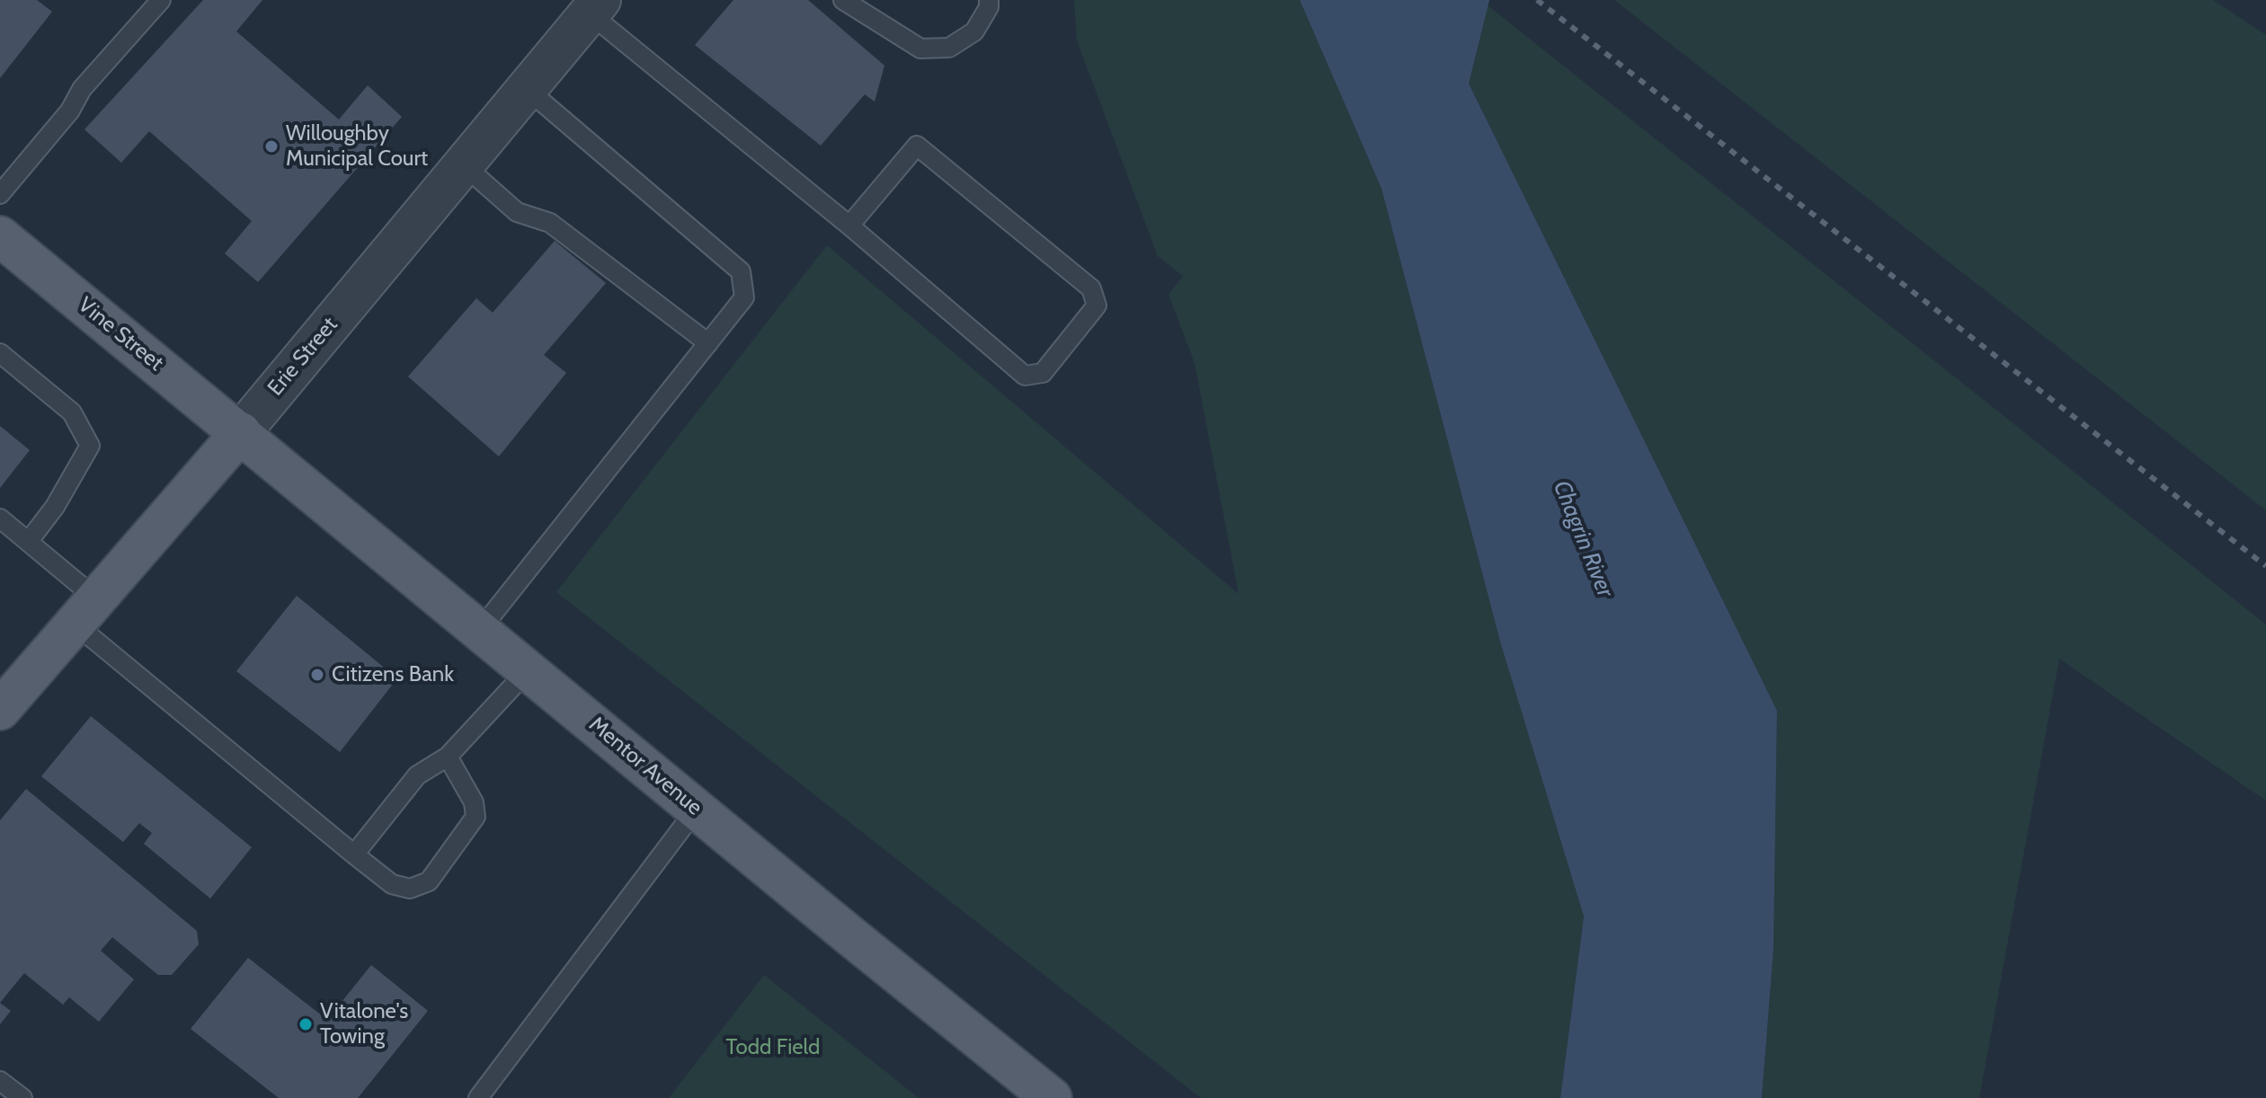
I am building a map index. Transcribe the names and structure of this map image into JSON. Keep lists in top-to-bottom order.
{
  "streets": {
    "main road": ["Vine Street", "Erie Street", "Mentor Avenue"]
  },
  "crossings": [
    ["Vine Street", "Erie Street"],
    ["Vine Street", "Mentor Avenue"],
    ["Erie Street", "Mentor Avenue"]
  ],
  "water": ["Chagrin River"],
  "parks": ["Todd Field"],
  "places": ["Willoughby Municipal Court", "Citizens Bank", "Vitalone's Towing"]
}
